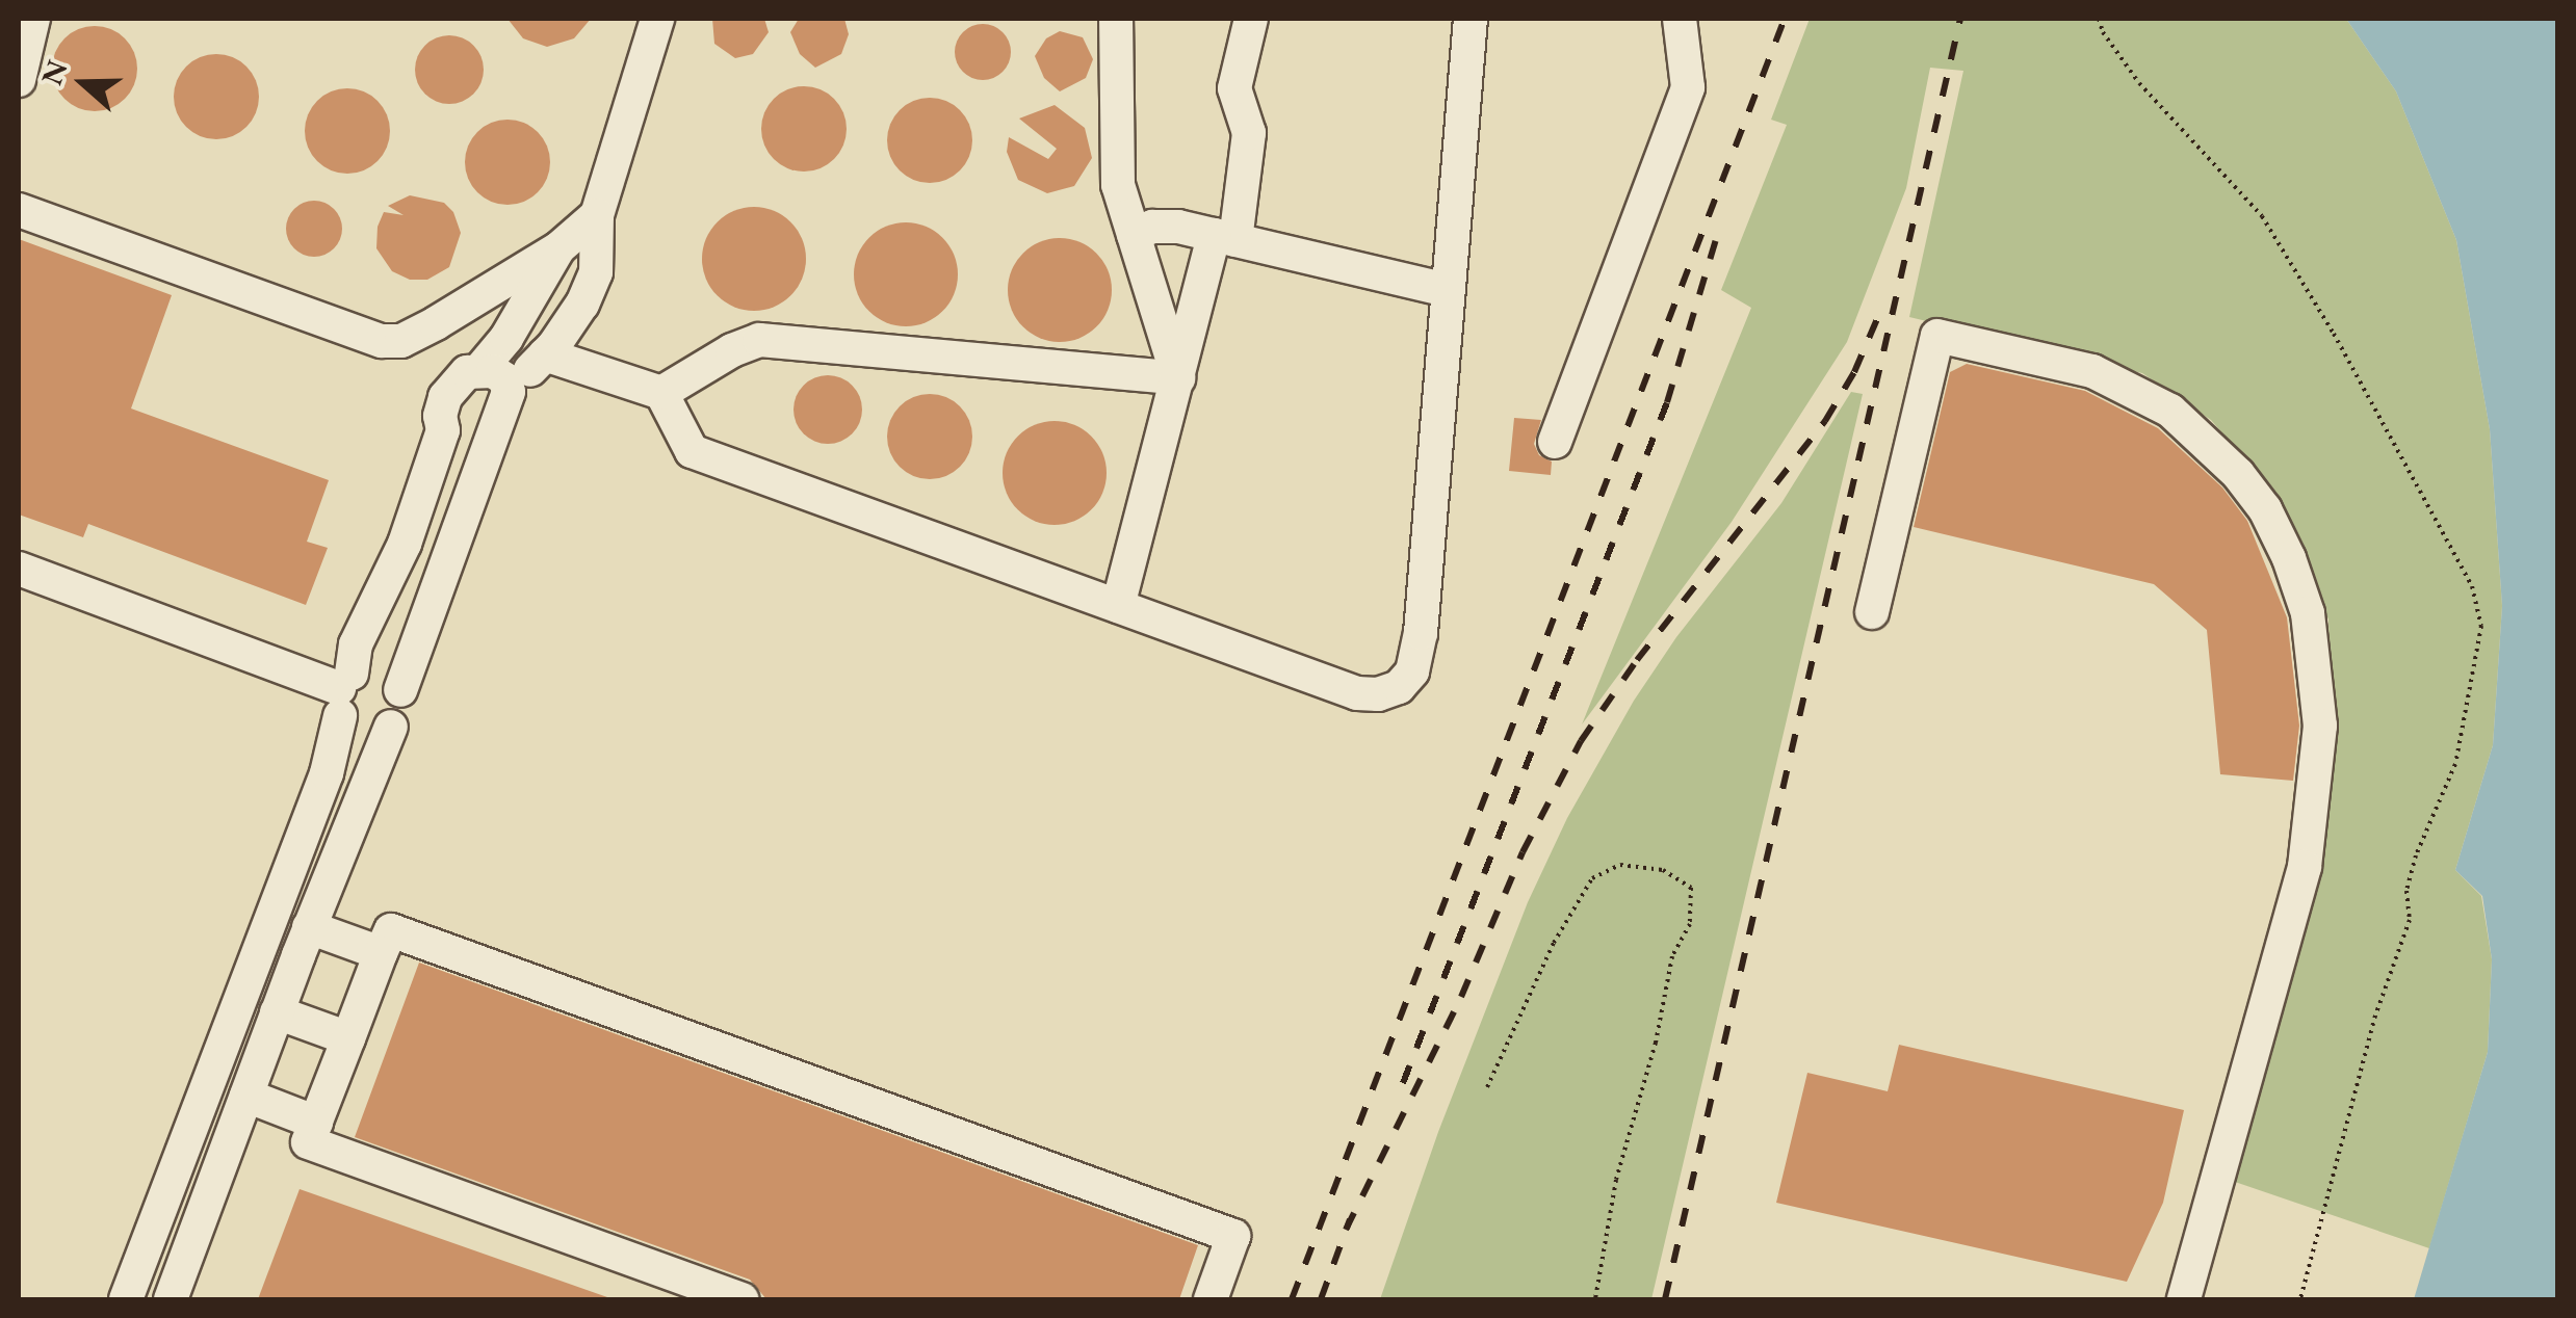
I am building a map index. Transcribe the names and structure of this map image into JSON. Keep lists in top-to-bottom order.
{
  "north": "left"
}
